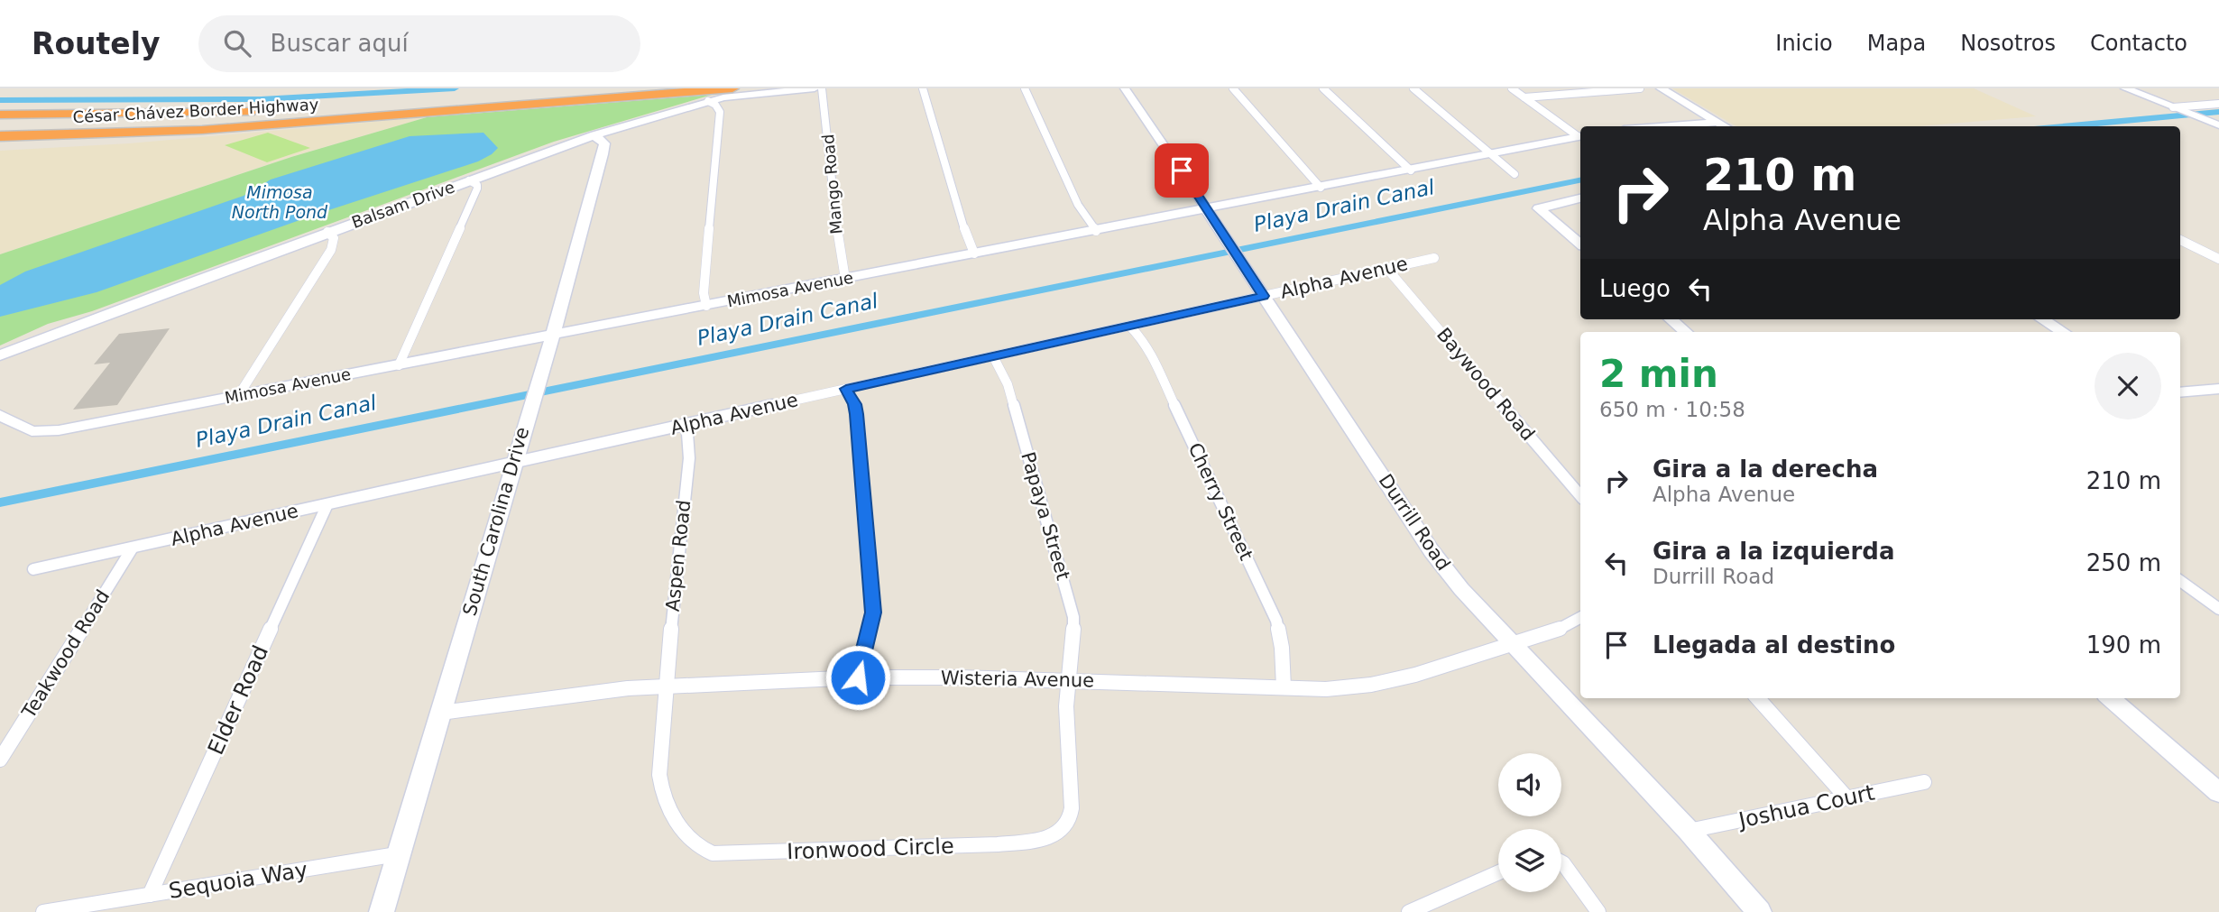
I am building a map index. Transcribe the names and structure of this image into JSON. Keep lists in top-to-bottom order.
{
  "streets": {
    "highway": ["César Chávez Border Highway"],
    "street": [
      "Mango Road",
      "Balsam Drive",
      "Alpha Avenue",
      "Mimosa Avenue",
      "Baywood Road",
      "Cherry Street",
      "Papaya Street",
      "South Carolina Drive",
      "Durrill Road",
      "Aspen Road",
      "Teakwood Road",
      "Wisteria Avenue",
      "Elder Road",
      "Joshua Court",
      "Ironwood Circle",
      "Sequoia Way"
    ]
  },
  "crossings": [
    ["Mango Road", "Mimosa Avenue"],
    ["Balsam Drive", "South Carolina Drive"],
    ["Alpha Avenue", "Baywood Road"],
    ["Alpha Avenue", "Cherry Street"],
    ["Alpha Avenue", "Papaya Street"],
    ["Alpha Avenue", "South Carolina Drive"],
    ["Alpha Avenue", "Durrill Road"],
    ["Alpha Avenue", "Aspen Road"],
    ["Alpha Avenue", "Teakwood Road"],
    ["Alpha Avenue", "Elder Road"],
    ["Mimosa Avenue", "South Carolina Drive"],
    ["Mimosa Avenue", "Durrill Road"],
    ["Cherry Street", "Wisteria Avenue"],
    ["Papaya Street", "Wisteria Avenue"],
    ["Papaya Street", "Ironwood Circle"],
    ["South Carolina Drive", "Wisteria Avenue"],
    ["South Carolina Drive", "Sequoia Way"],
    ["Durrill Road", "Wisteria Avenue"],
    ["Durrill Road", "Joshua Court"],
    ["Aspen Road", "Wisteria Avenue"],
    ["Aspen Road", "Ironwood Circle"],
    ["Wisteria Avenue", "Ironwood Circle"],
    ["Elder Road", "Sequoia Way"]
  ],
  "water": ["Mimosa North Pond", "Playa Drain Canal"],
  "page": {
    "header": "Routely",
    "search": "Buscar aquí",
    "nav": [
      "Inicio",
      "Mapa",
      "Nosotros",
      "Contacto"
    ],
    "turn": ["210 m", "Alpha Avenue"],
    "then": "Luego",
    "heading": ["2 min", "650 m · 10:58"],
    "list": [
      {
        "name": "Gira a la derecha",
        "note": "Alpha Avenue",
        "value": "210 m"
      },
      {
        "name": "Gira a la izquierda",
        "note": "Durrill Road",
        "value": "250 m"
      },
      {
        "name": "Llegada al destino",
        "value": "190 m"
      }
    ]
  }
}
